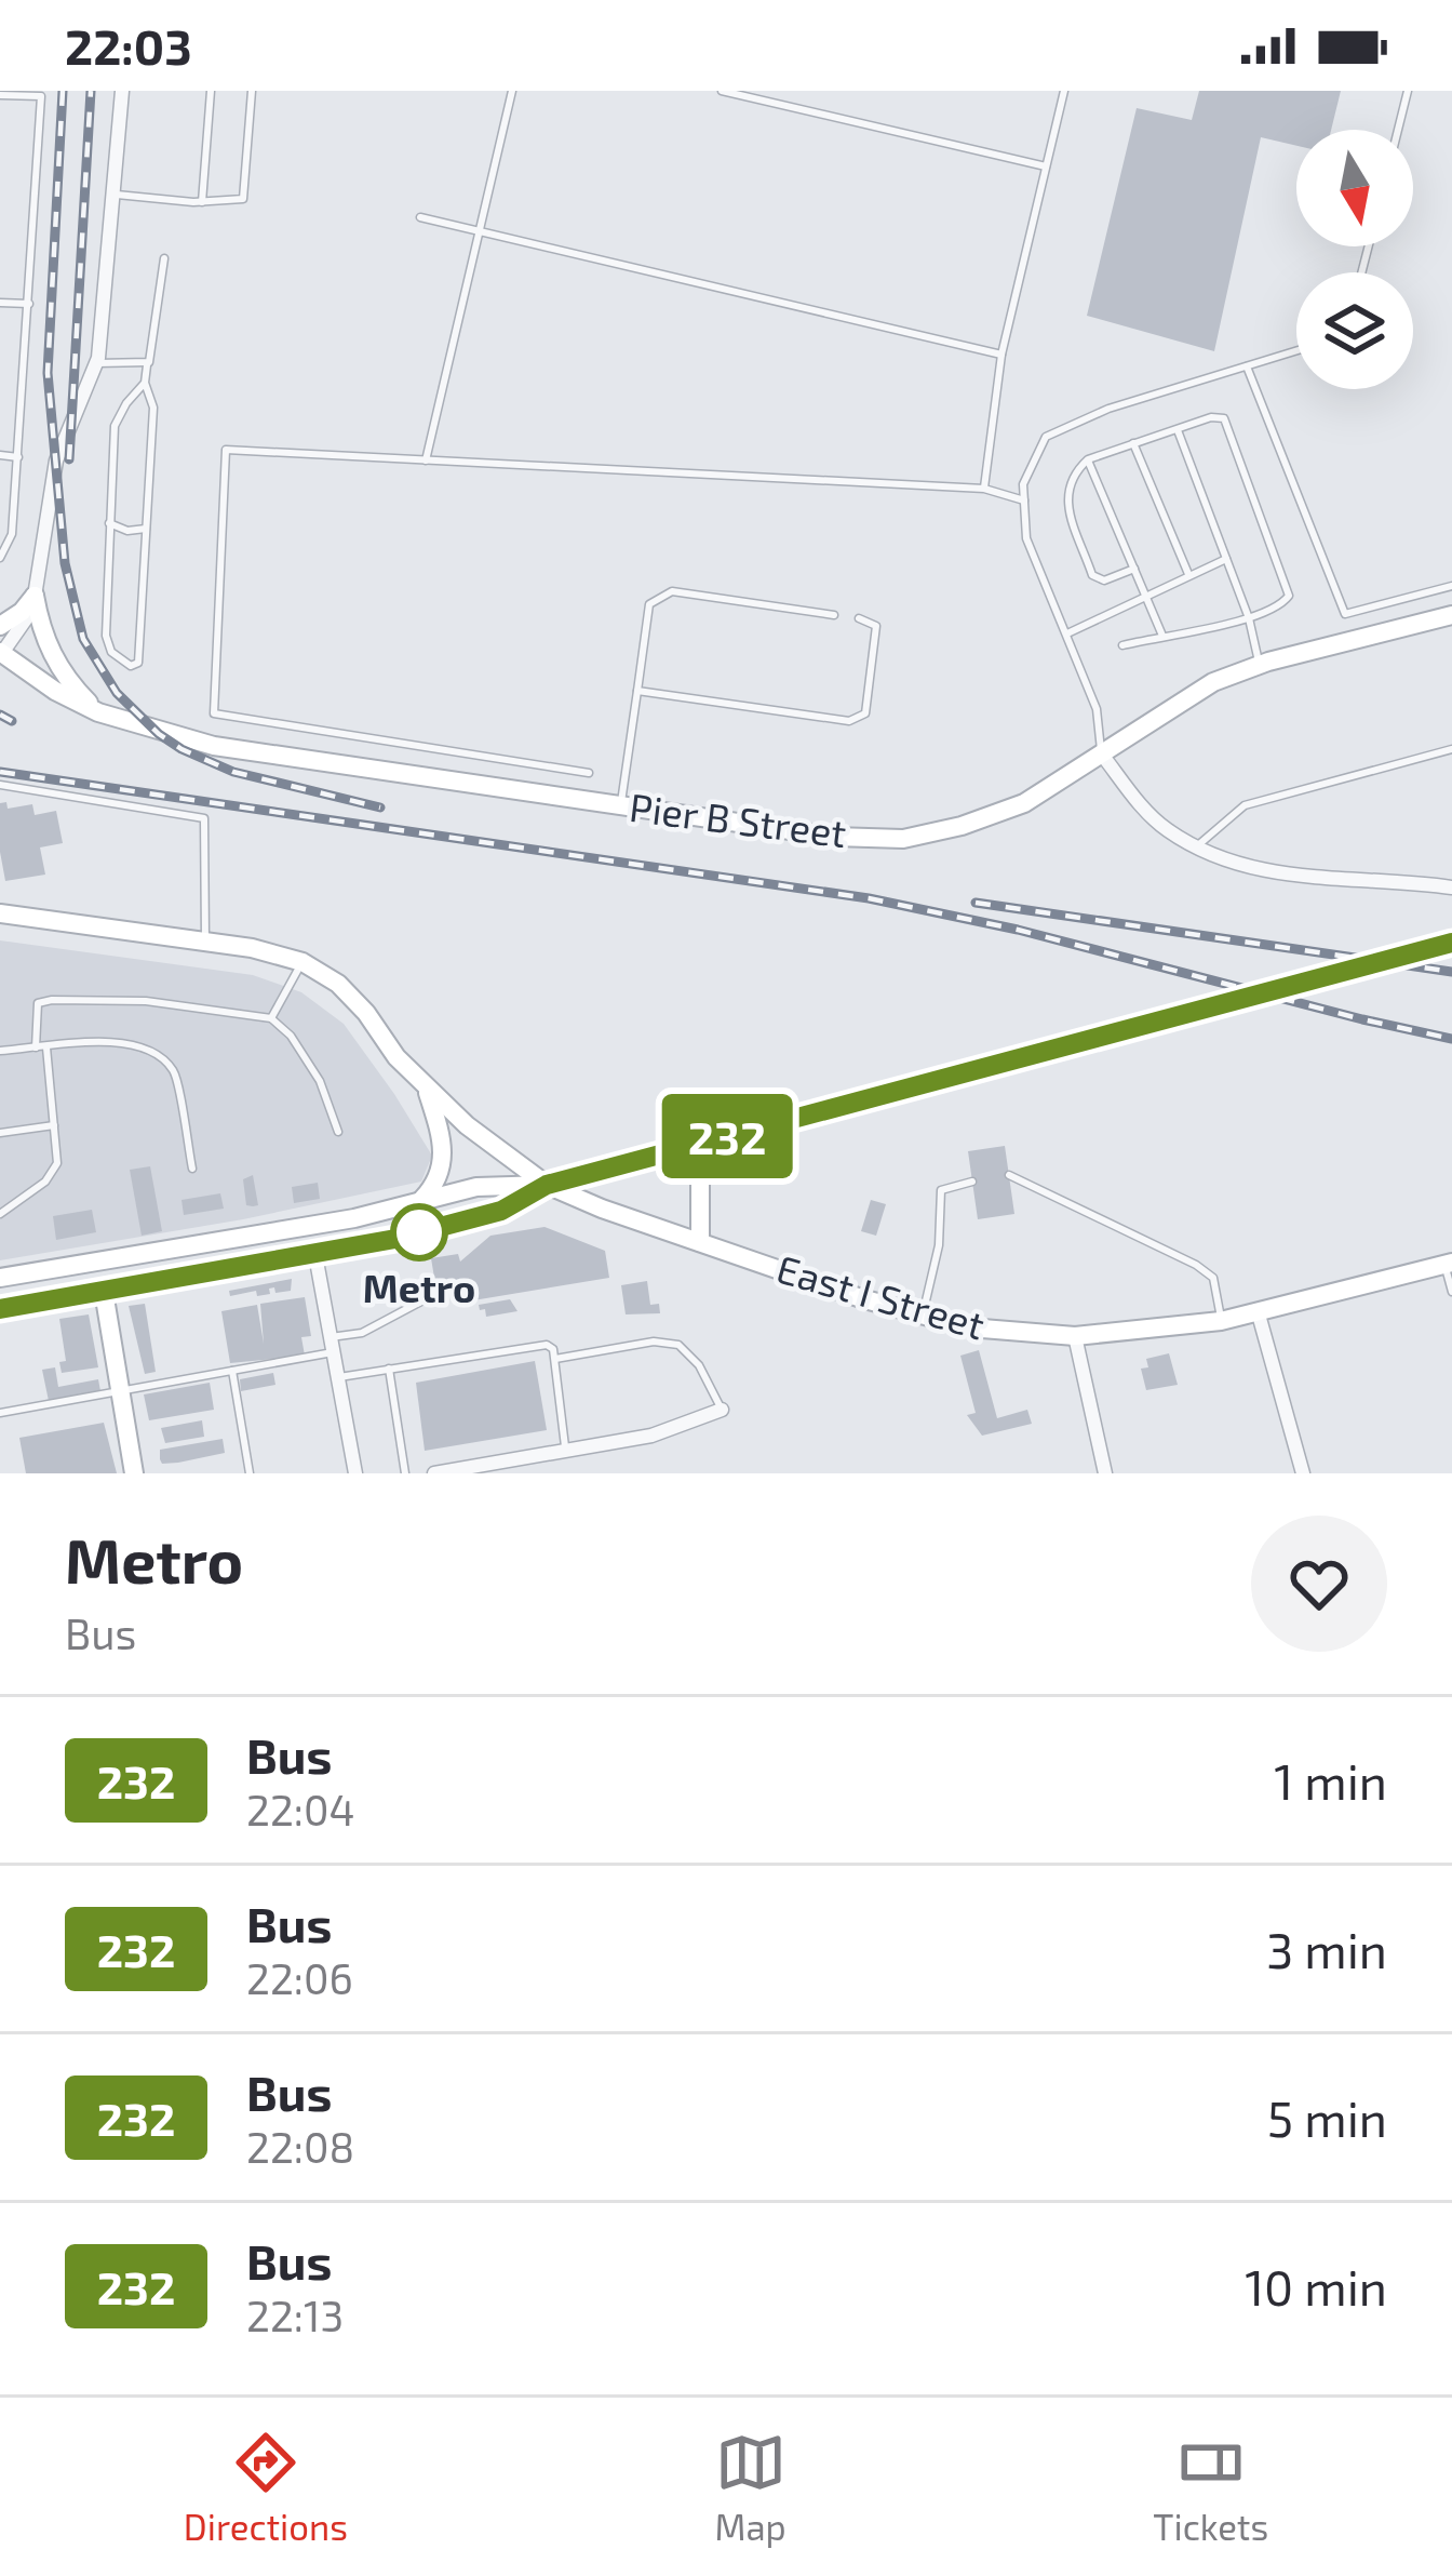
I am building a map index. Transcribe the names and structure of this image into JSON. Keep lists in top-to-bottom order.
{
  "streets": {
    "main road": ["Pier B Street", "East I Street"]
  },
  "places": ["Metro"],
  "lines": ["bus line 232"],
  "north": "bottom",
  "page": {
    "status": "22:03",
    "on_map": "232",
    "heading": ["Metro", "Bus"],
    "list": [
      {
        "mark": "232",
        "name": "Bus",
        "note": "22:04",
        "value": "1 min"
      },
      {
        "mark": "232",
        "name": "Bus",
        "note": "22:06",
        "value": "3 min"
      },
      {
        "mark": "232",
        "name": "Bus",
        "note": "22:08",
        "value": "5 min"
      },
      {
        "mark": "232",
        "name": "Bus",
        "note": "22:13",
        "value": "10 min"
      }
    ],
    "tabs": ["Directions", "Map", "Tickets"]
  }
}
